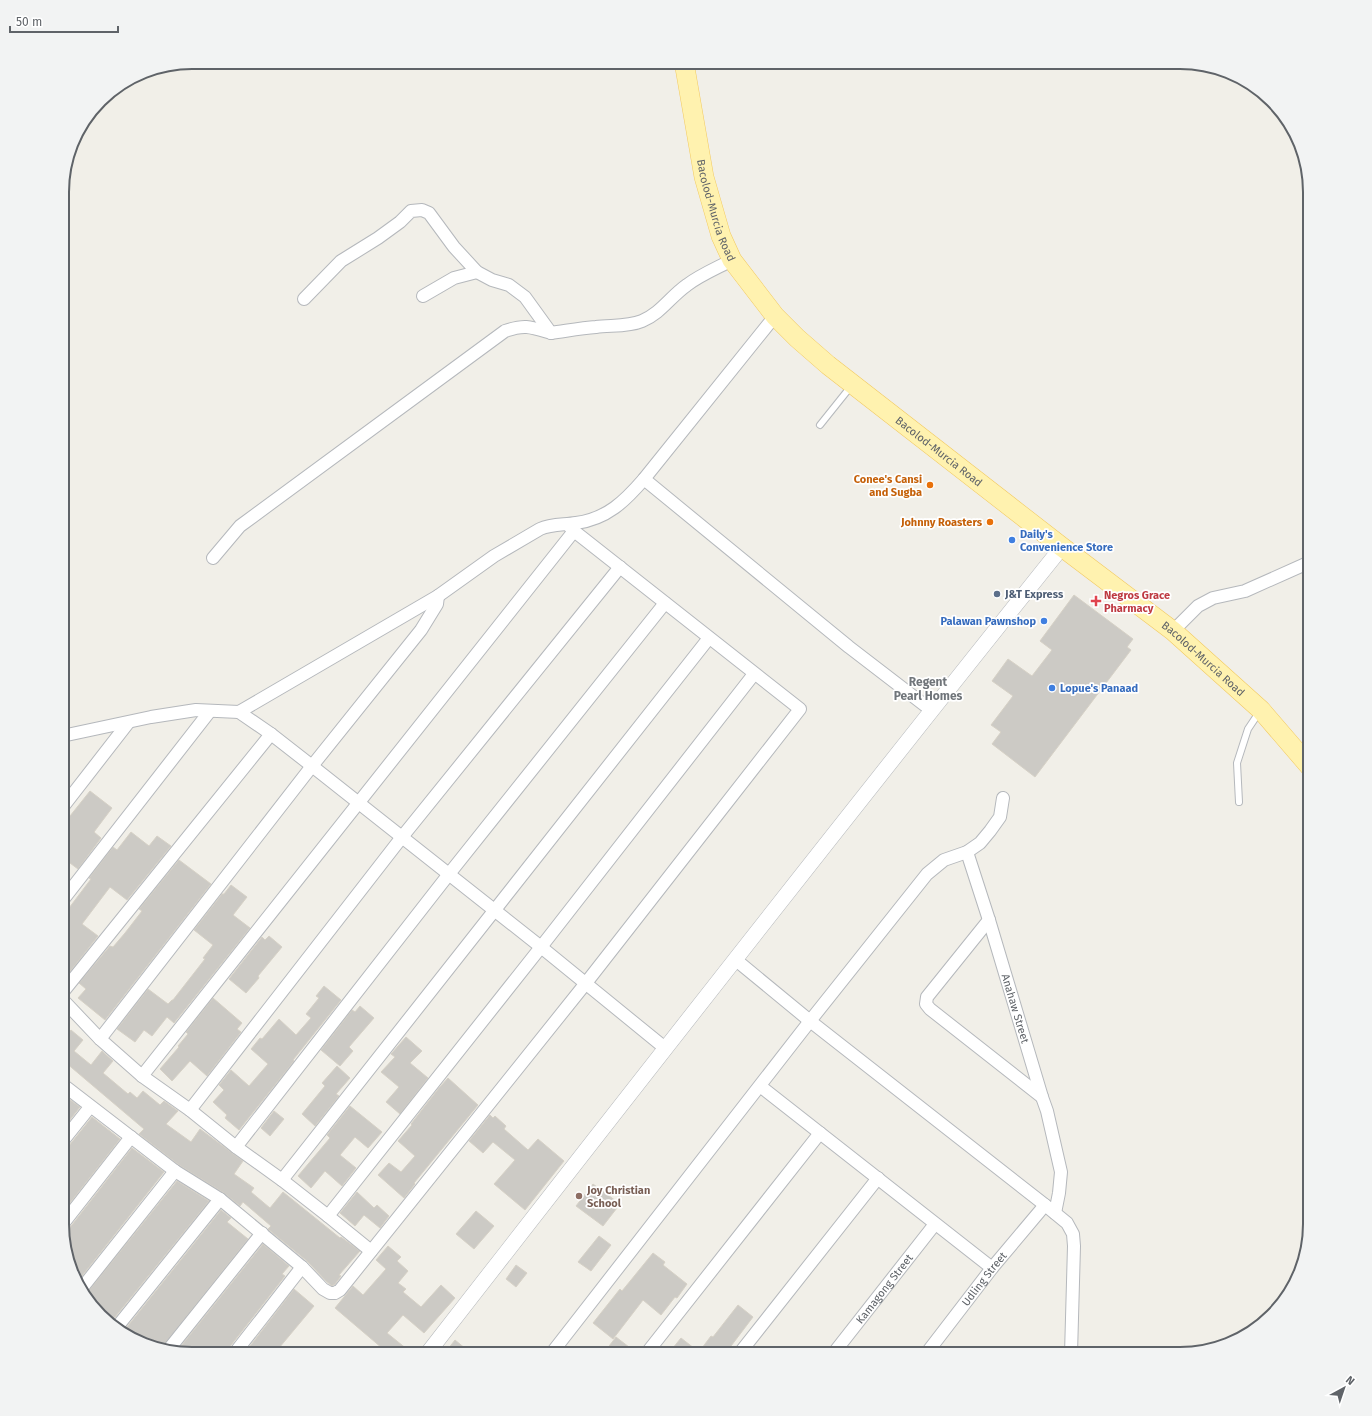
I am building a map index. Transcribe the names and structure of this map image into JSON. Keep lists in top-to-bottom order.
{
  "streets": {
    "main road": ["Bacolod-Murcia Road"],
    "street": ["Anahaw Street", "Udling Street", "Kamagong Street"]
  },
  "districts": ["Regent Pearl Homes"],
  "places": {
    "other": [
      "Conee's Cansi and Sugba",
      "Johnny Roasters",
      "Daily's Convenience Store",
      "J&T Express",
      "Palawan Pawnshop",
      "Lopue's Panaad",
      "Joy Christian School"
    ],
    "health": ["Negros Grace Pharmacy"]
  },
  "scale_bar": "50 m",
  "north": "top right"
}
